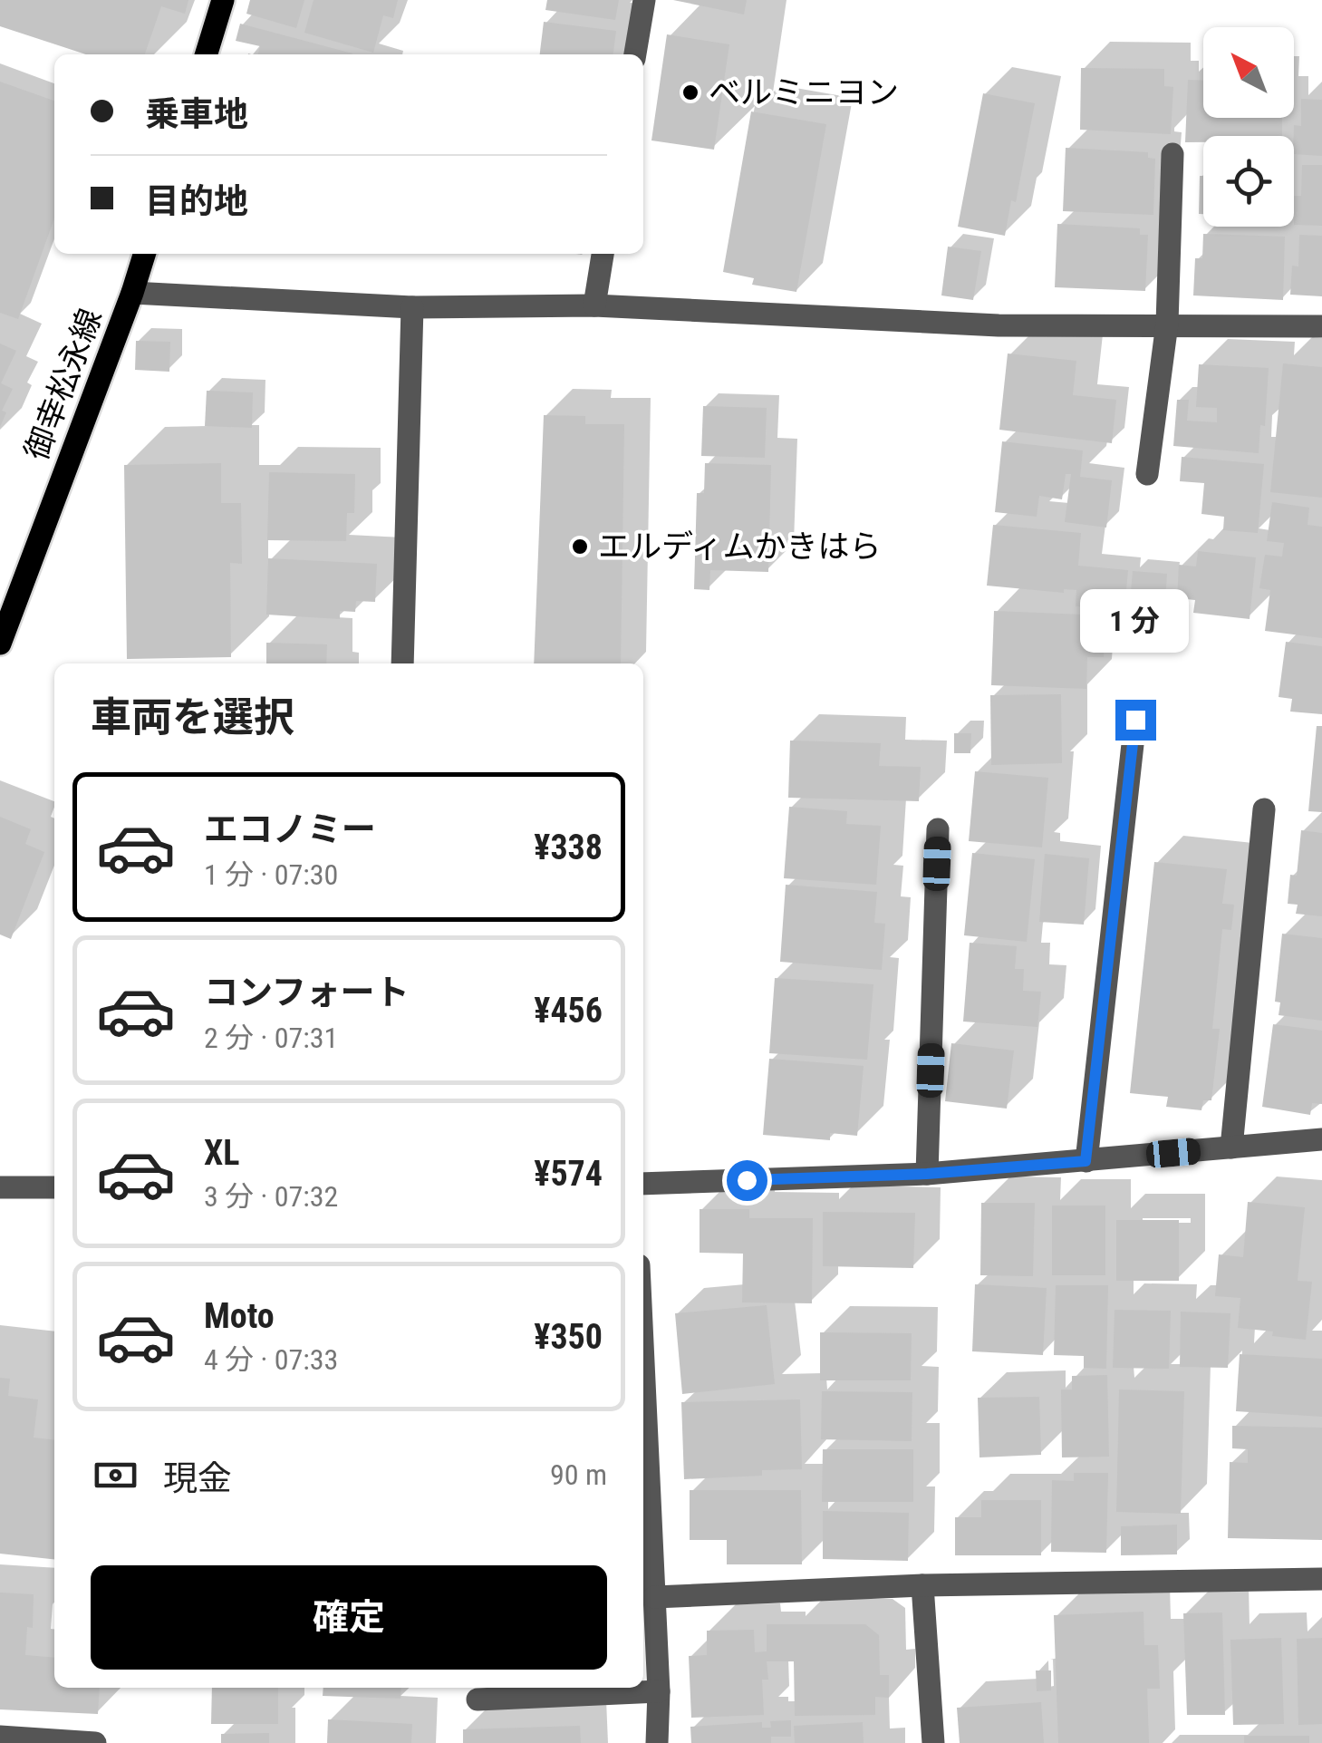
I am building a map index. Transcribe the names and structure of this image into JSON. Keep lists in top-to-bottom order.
{
  "streets": {
    "main road": ["御幸松永線"]
  },
  "places": ["ベルミニヨン", "エルディムかきはら"],
  "north": "top left",
  "page": {
    "banner": ["乗車地", "目的地"],
    "bubble": "1 分",
    "heading": "車両を選択",
    "list": [
      {
        "name": "エコノミー",
        "note": "1 分 · 07:30",
        "value": "¥338"
      },
      {
        "name": "コンフォート",
        "note": "2 分 · 07:31",
        "value": "¥456"
      },
      {
        "name": "XL",
        "note": "3 分 · 07:32",
        "value": "¥574"
      },
      {
        "name": "Moto",
        "note": "4 分 · 07:33",
        "value": "¥350"
      }
    ],
    "pay": ["現金", "90 m"],
    "buttons": "確定"
  }
}
